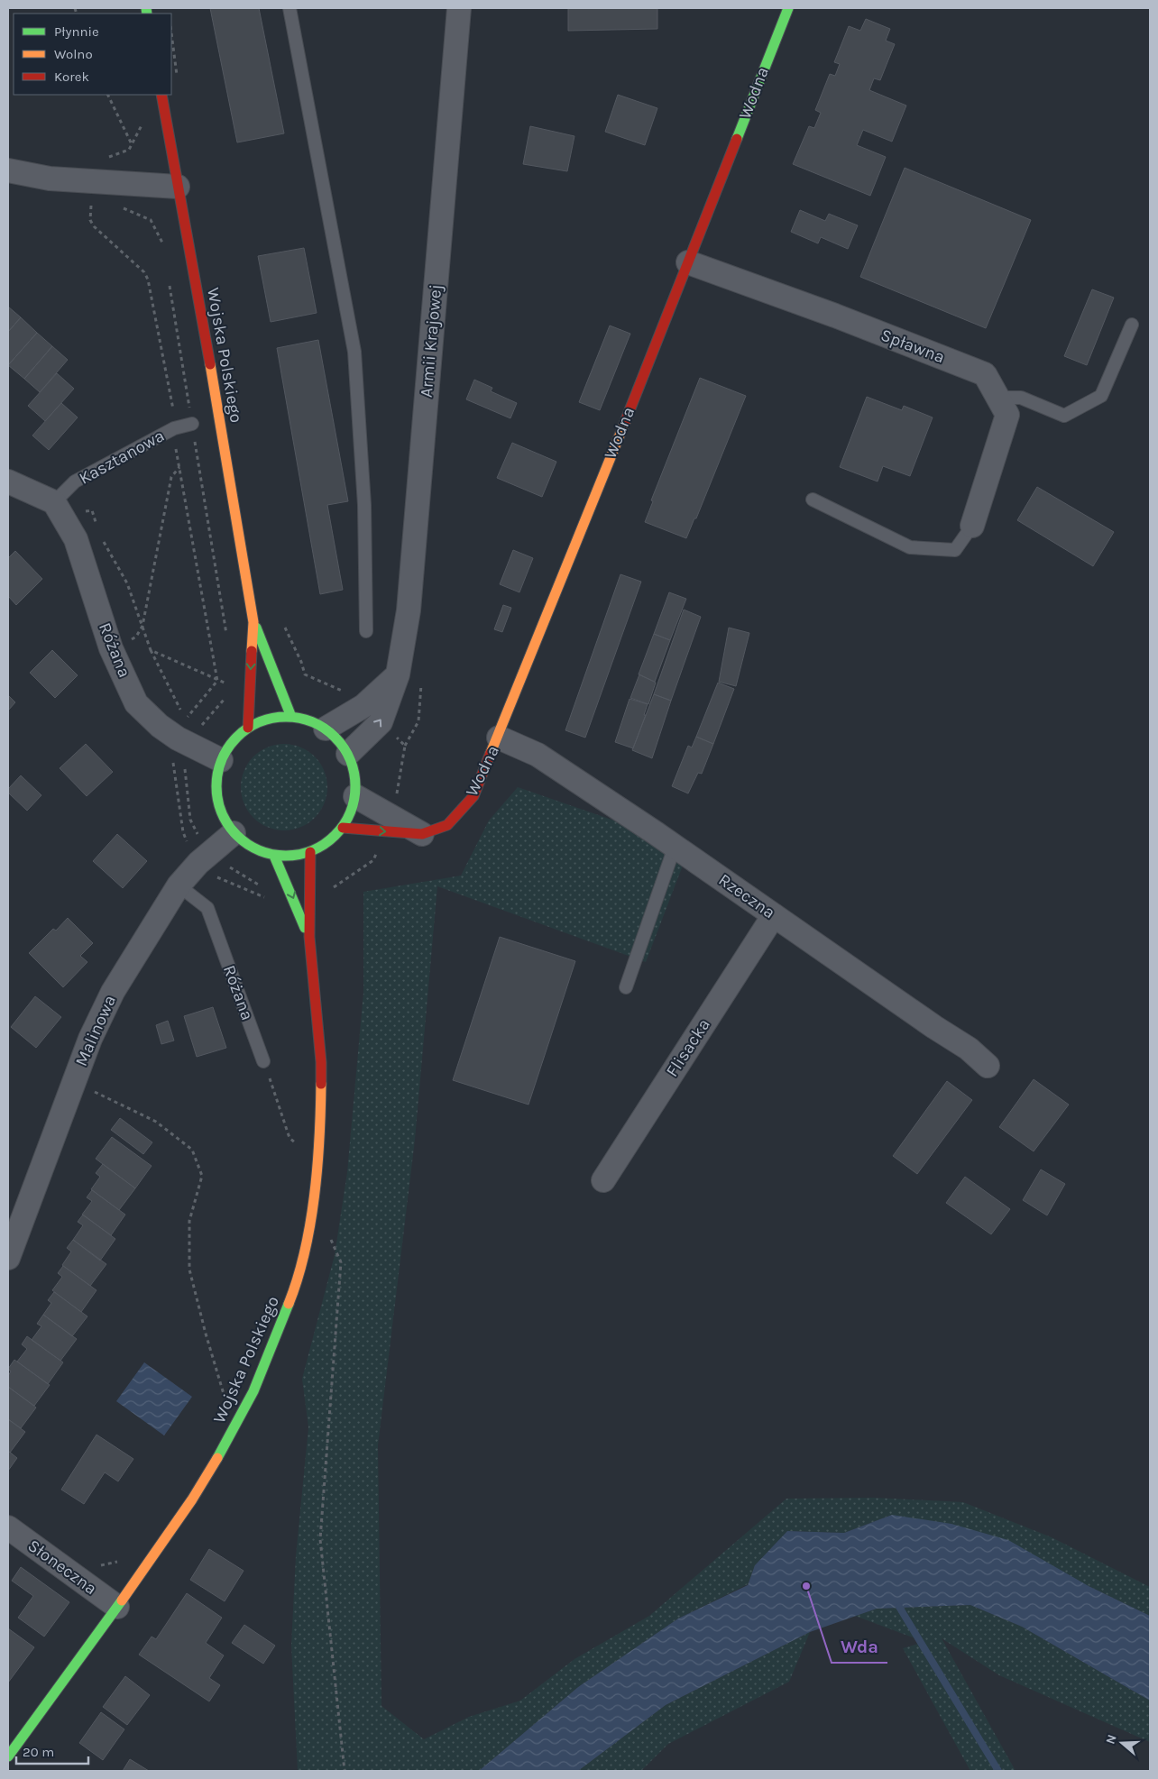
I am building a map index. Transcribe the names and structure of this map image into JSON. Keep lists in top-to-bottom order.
{
  "streets": {
    "street": [
      "Wodna",
      "Armii Krajowej",
      "Spławna",
      "Wojska Polskiego",
      "Różana",
      "Rzeczna",
      "Malinowa",
      "Flisacka",
      "Słoneczna"
    ],
    "lane": ["Kasztanowa"]
  },
  "crossings": [
    ["Wodna", "Armii Krajowej"],
    ["Wodna", "Spławna"],
    ["Wodna", "Wojska Polskiego"],
    ["Wodna", "Różana"],
    ["Wodna", "Rzeczna"],
    ["Wodna", "Malinowa"],
    ["Armii Krajowej", "Wojska Polskiego"],
    ["Armii Krajowej", "Różana"],
    ["Armii Krajowej", "Malinowa"],
    ["Wojska Polskiego", "Różana"],
    ["Wojska Polskiego", "Malinowa"],
    ["Wojska Polskiego", "Słoneczna"],
    ["Kasztanowa", "Różana"],
    ["Różana", "Malinowa"],
    ["Rzeczna", "Flisacka"]
  ],
  "places": ["Wda"],
  "legend": ["Płynnie", "Wolno", "Korek"],
  "scale_bar": "20 m",
  "north": "left"
}
